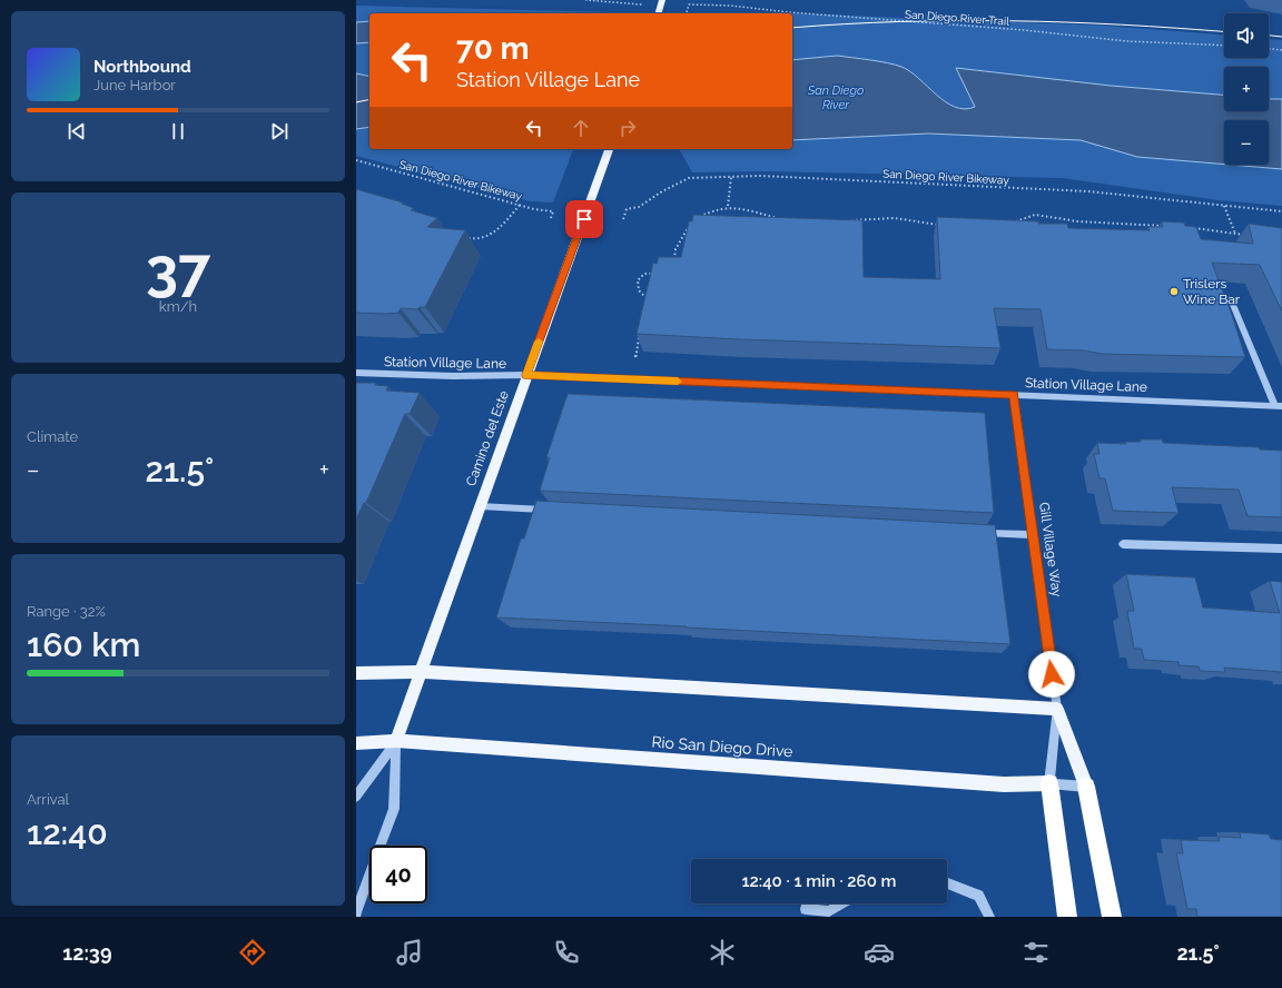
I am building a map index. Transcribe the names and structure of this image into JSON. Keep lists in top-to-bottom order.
{
  "streets": {
    "main road": ["Camino del Este", "Gill Village Way", "Rio San Diego Drive"],
    "street": ["Station Village Lane"],
    "path": ["San Diego River Trail", "San Diego River Bikeway"]
  },
  "crossings": [
    ["Station Village Lane", "Camino del Este"],
    ["Station Village Lane", "Gill Village Way"],
    ["Camino del Este", "Rio San Diego Drive"],
    ["Gill Village Way", "Rio San Diego Drive"]
  ],
  "water": ["San Diego River"],
  "places": ["Trislers Wine Bar"],
  "page": {
    "map_buttons": ["+", "−"],
    "turn": ["70 m", "Station Village Lane"],
    "song": ["Northbound", "June Harbor"],
    "tile": [
      ["37", "km/h"],
      "Climate",
      ["Range · 32%", "160 km"],
      ["Arrival", "12:40"]
    ],
    "heat": ["−", "21.5°", "+"],
    "limit": "40",
    "trip": "12:40 · 1 min · 260 m",
    "tabs": ["12:39", "21.5°"]
  }
}
